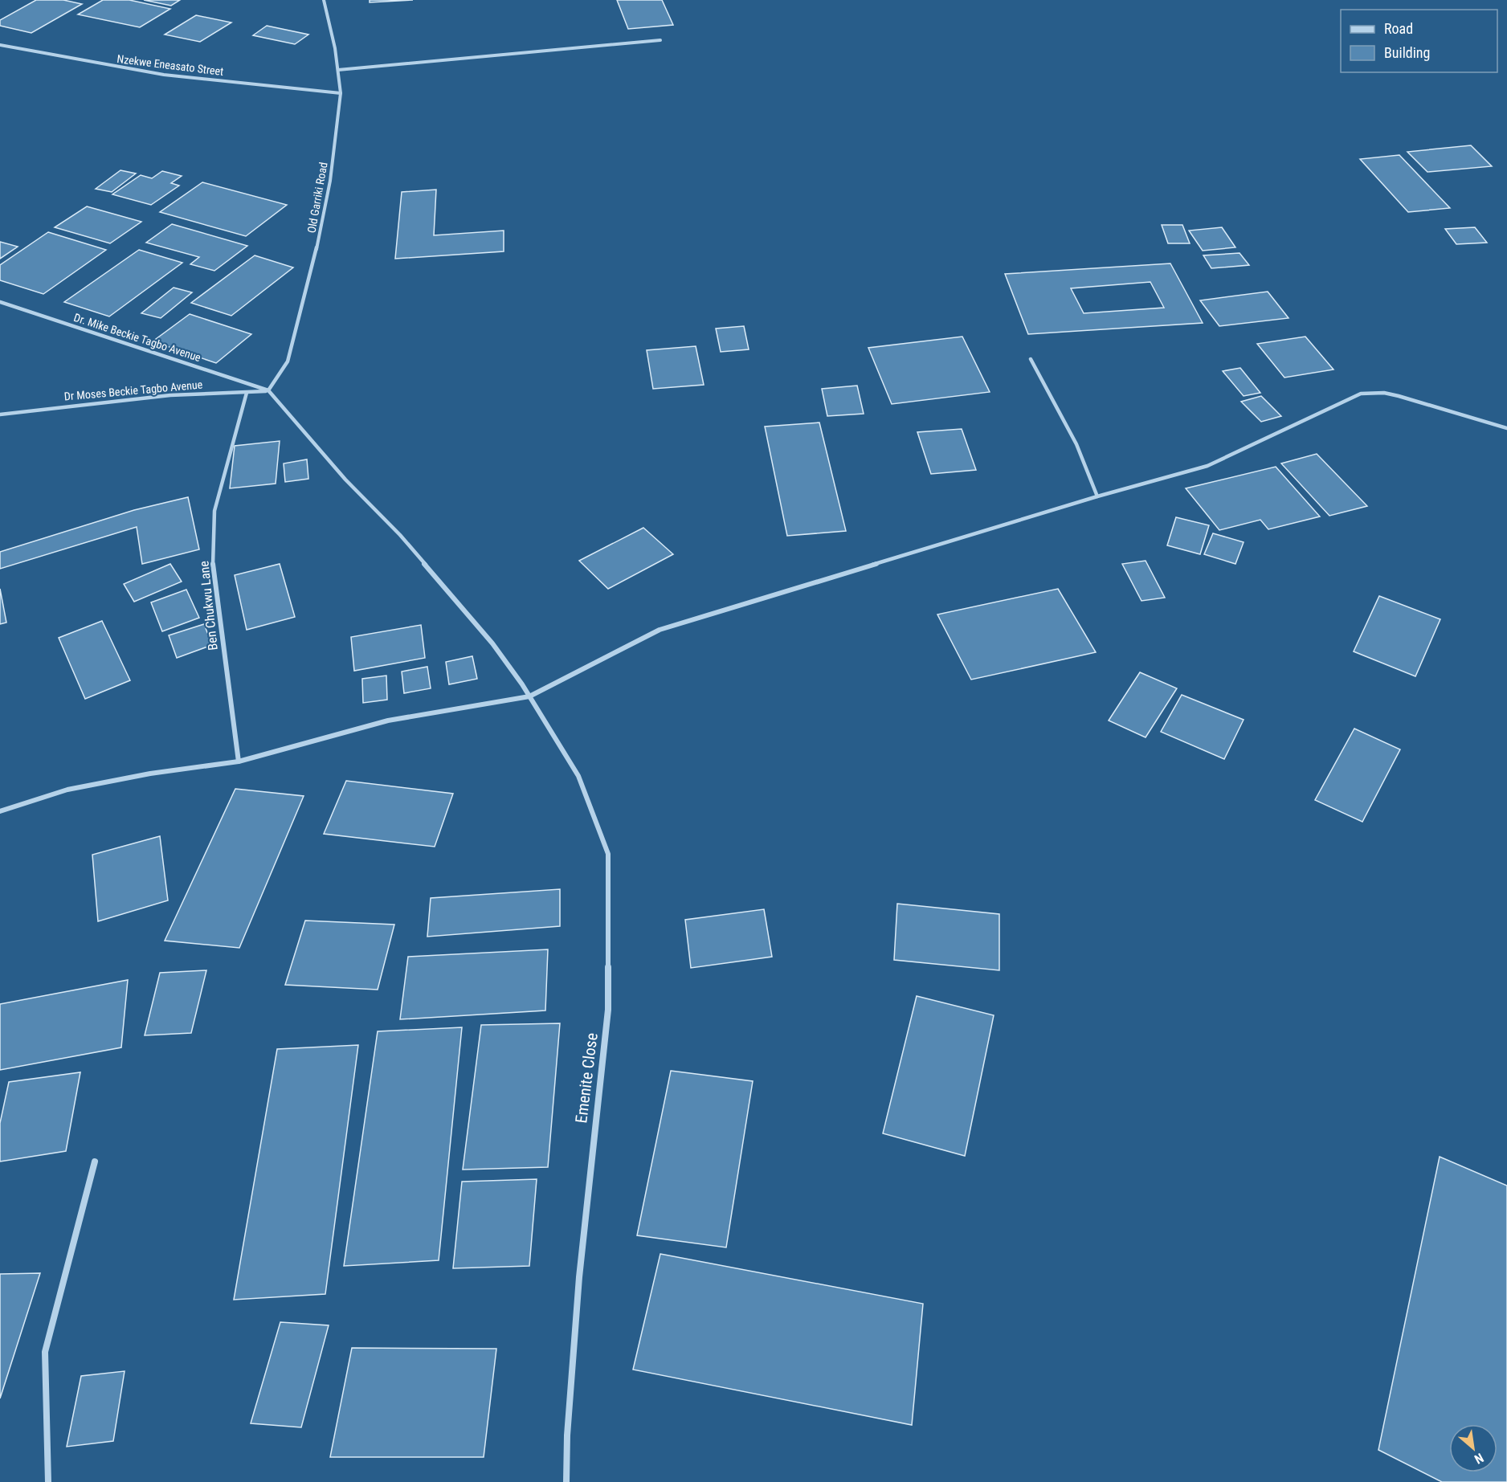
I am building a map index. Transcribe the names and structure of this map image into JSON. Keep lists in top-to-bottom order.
{
  "streets": {
    "street": [
      "Nzekwe Eneasato Street",
      "Old Garriki Road",
      "Dr. Mike Beckie Tagbo Avenue",
      "Dr Moses Beckie Tagbo Avenue",
      "Ben Chukwu Lane",
      "Emenite Close"
    ]
  },
  "crossings": [
    ["Nzekwe Eneasato Street", "Old Garriki Road"],
    ["Old Garriki Road", "Dr. Mike Beckie Tagbo Avenue"],
    ["Old Garriki Road", "Dr Moses Beckie Tagbo Avenue"],
    ["Old Garriki Road", "Emenite Close"],
    ["Dr. Mike Beckie Tagbo Avenue", "Dr Moses Beckie Tagbo Avenue"],
    ["Dr. Mike Beckie Tagbo Avenue", "Emenite Close"],
    ["Dr Moses Beckie Tagbo Avenue", "Ben Chukwu Lane"],
    ["Dr Moses Beckie Tagbo Avenue", "Emenite Close"]
  ],
  "legend": ["Road", "Building"],
  "north": "bottom right"
}
